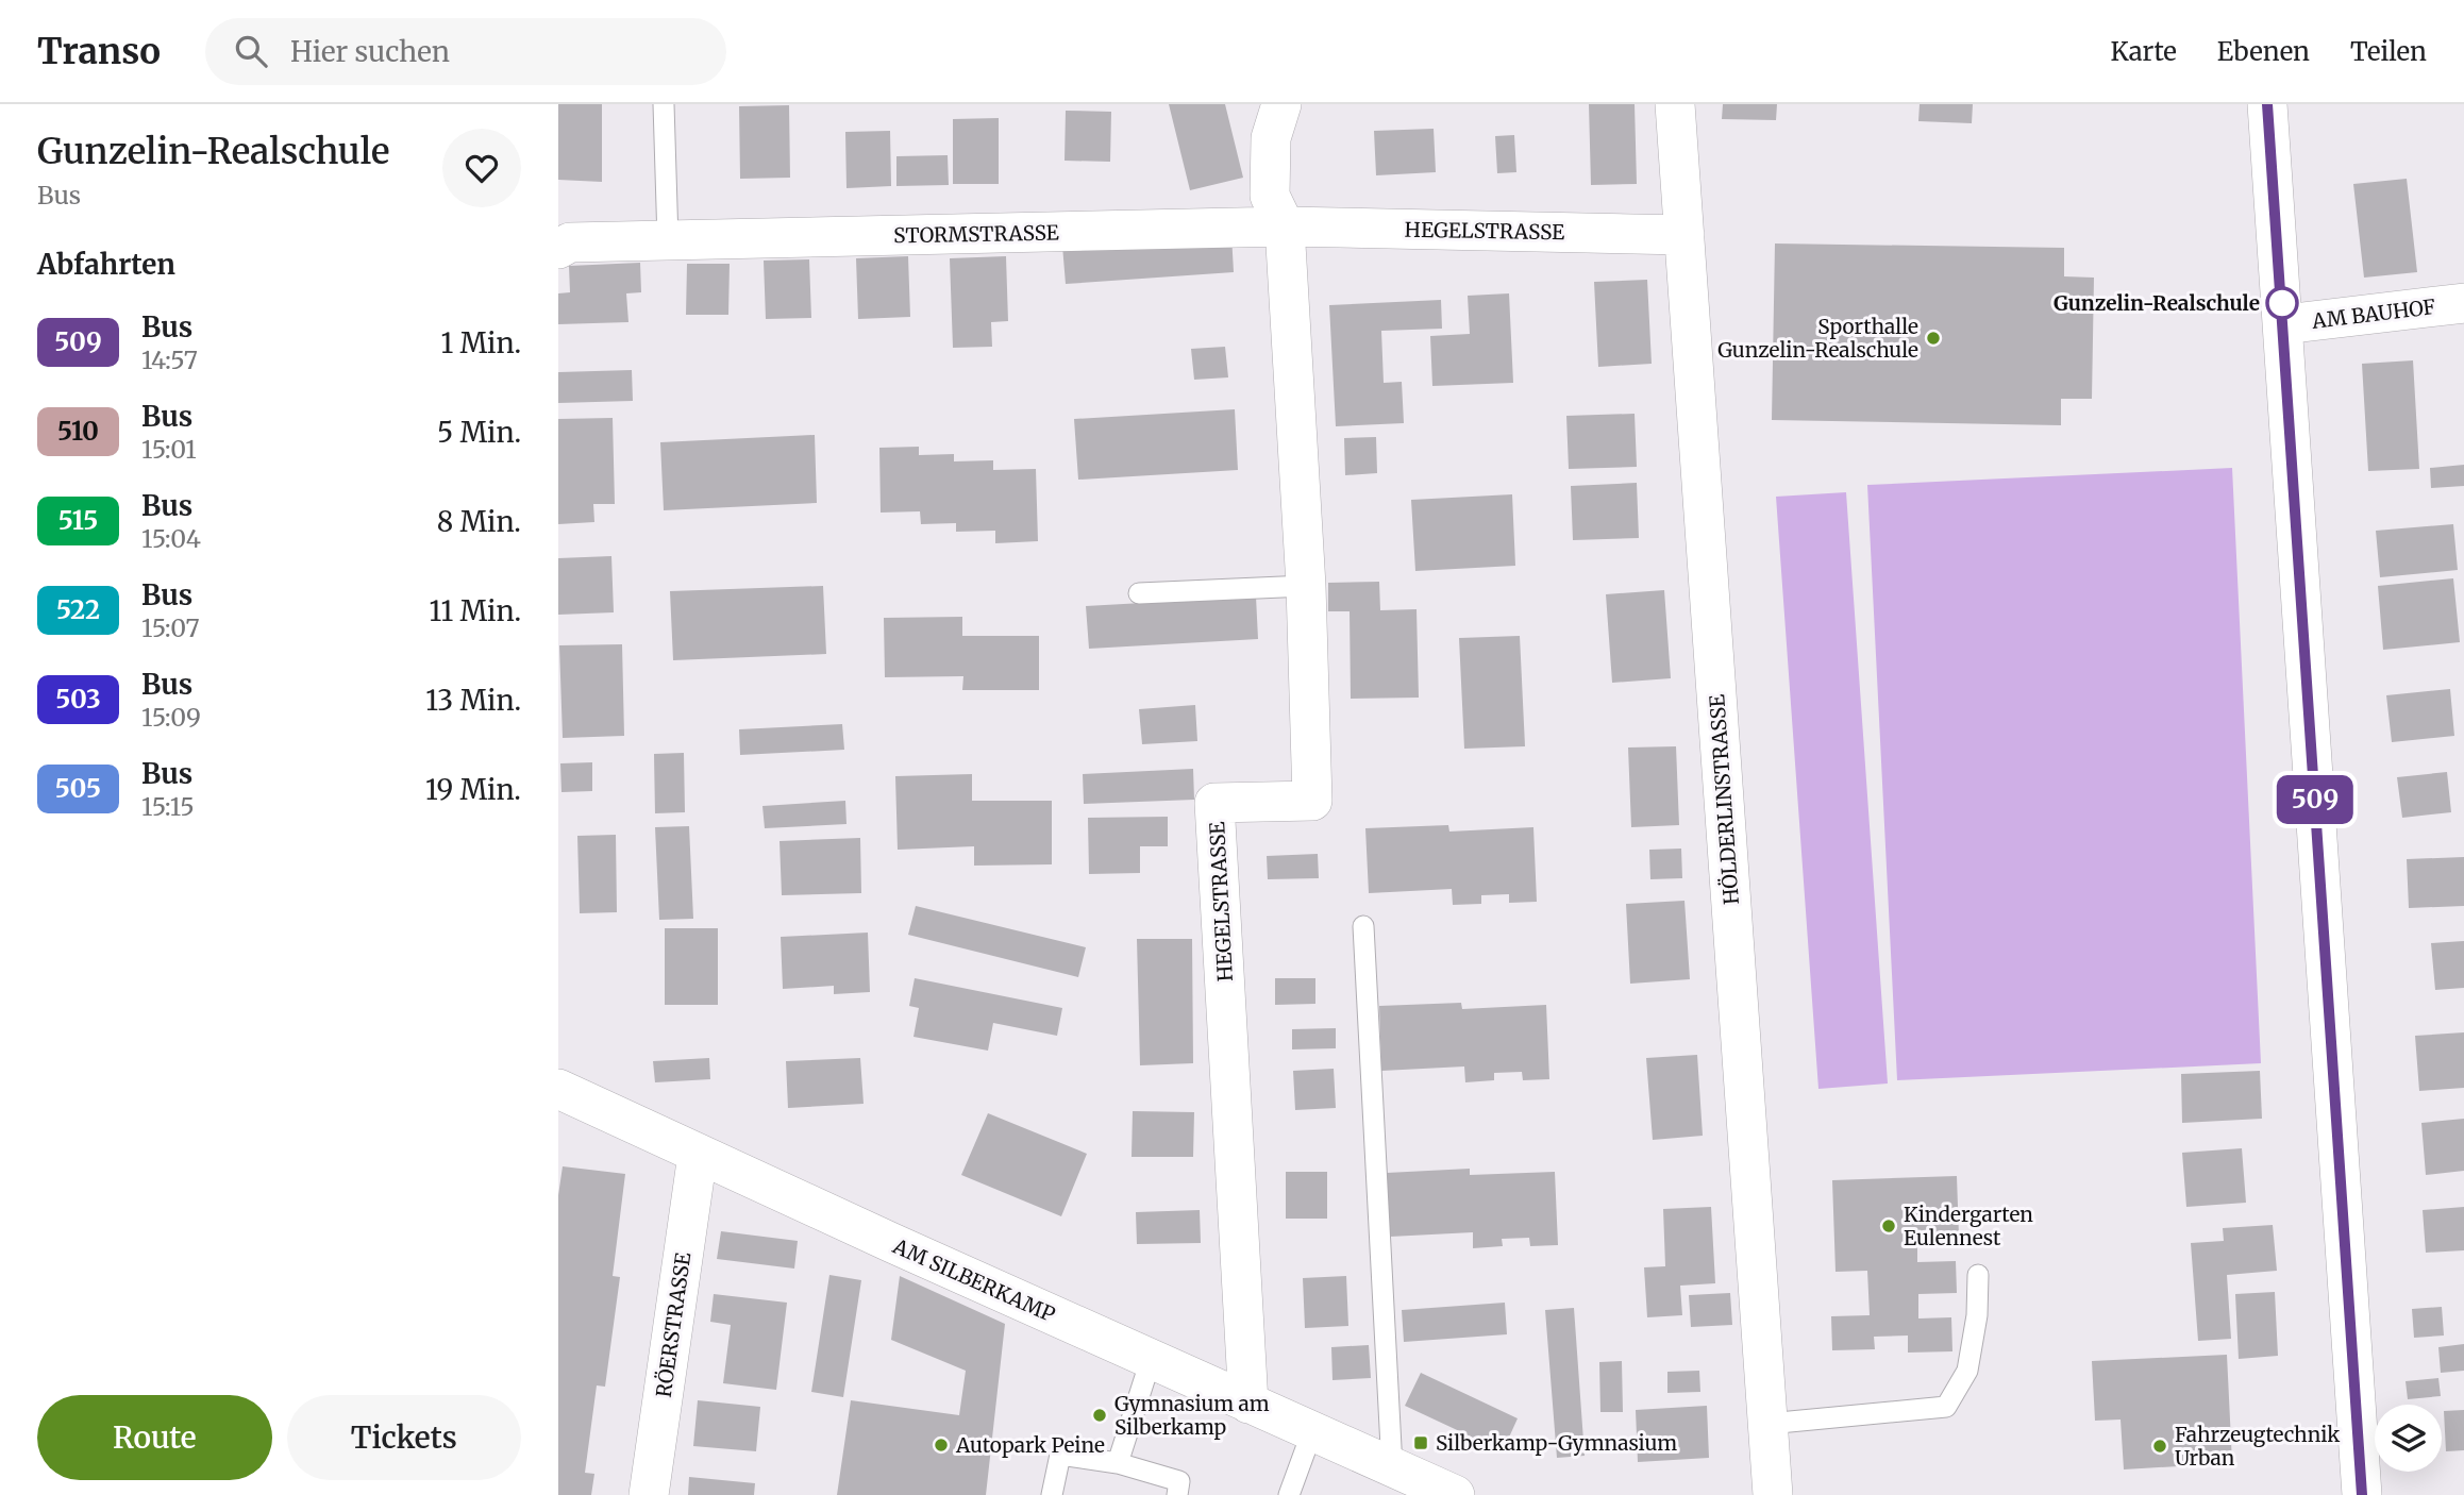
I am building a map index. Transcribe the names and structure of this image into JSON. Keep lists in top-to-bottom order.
{
  "streets": {
    "street": [
      "HEGELSTRASSE",
      "STORMSTRASSE",
      "AM BAUHOF",
      "HÖLDERLINSTRASSE",
      "AM SILBERKAMP",
      "RÖERSTRASSE"
    ]
  },
  "crossings": [
    ["HEGELSTRASSE", "STORMSTRASSE"],
    ["HEGELSTRASSE", "HÖLDERLINSTRASSE"],
    ["HEGELSTRASSE", "AM SILBERKAMP"],
    ["AM SILBERKAMP", "RÖERSTRASSE"]
  ],
  "places": {
    "other": [
      "Gunzelin-Realschule",
      "Sporthalle Gunzelin-Realschule",
      "Kindergarten Eulennest",
      "Gymnasium am Silberkamp",
      "Autopark Peine",
      "Fahrzeugtechnik Urban"
    ],
    "transit": ["Silberkamp-Gymnasium"]
  },
  "lines": ["bus line 509"],
  "page": {
    "header": "Transo",
    "search": "Hier suchen",
    "nav": ["Karte", "Ebenen", "Teilen"],
    "heading": [
      ["Gunzelin-Realschule", "Bus"],
      "Abfahrten"
    ],
    "on_map": "509",
    "list": [
      {
        "mark": "509",
        "name": "Bus",
        "note": "14:57",
        "value": "1 Min."
      },
      {
        "mark": "510",
        "name": "Bus",
        "note": "15:01",
        "value": "5 Min."
      },
      {
        "mark": "515",
        "name": "Bus",
        "note": "15:04",
        "value": "8 Min."
      },
      {
        "mark": "522",
        "name": "Bus",
        "note": "15:07",
        "value": "11 Min."
      },
      {
        "mark": "503",
        "name": "Bus",
        "note": "15:09",
        "value": "13 Min."
      },
      {
        "mark": "505",
        "name": "Bus",
        "note": "15:15",
        "value": "19 Min."
      }
    ],
    "buttons": ["Route", "Tickets"]
  }
}
